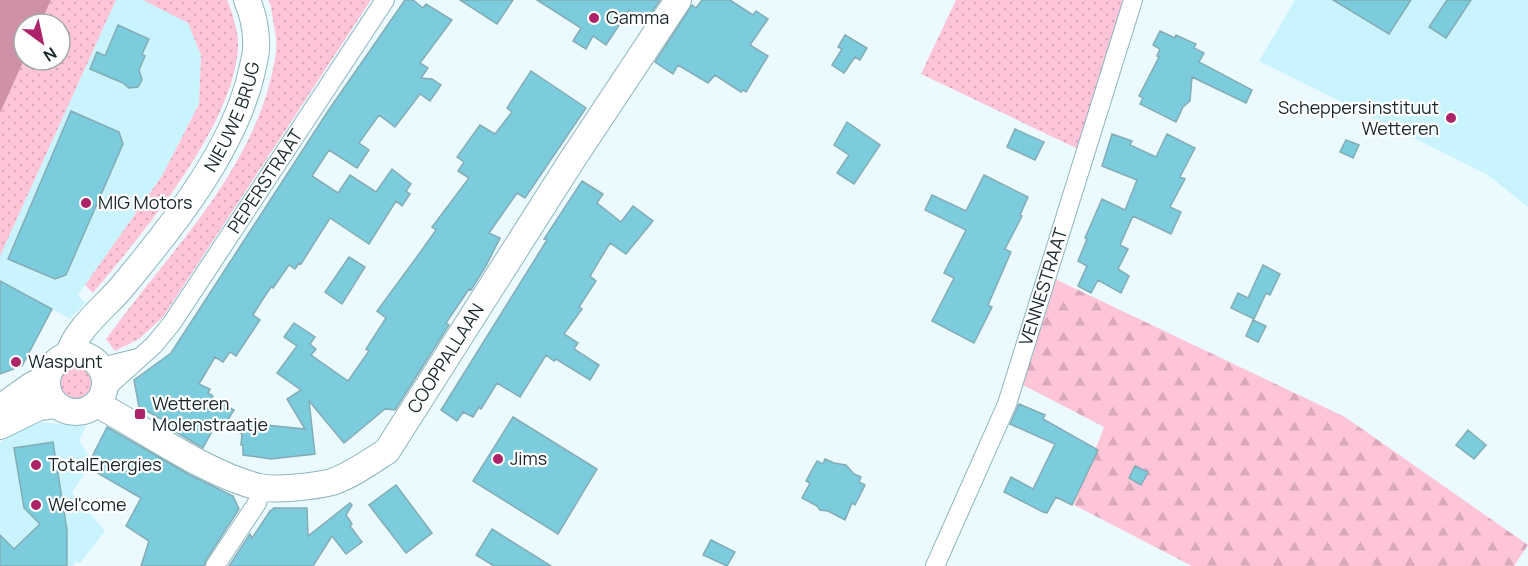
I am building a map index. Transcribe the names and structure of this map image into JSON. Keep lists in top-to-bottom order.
{
  "streets": {
    "street": [
      "NIEUWE BRUG",
      "PEPERSTRAAT",
      "VENNESTRAAT",
      "COOPPALLAAN"
    ]
  },
  "crossings": [
    ["NIEUWE BRUG", "PEPERSTRAAT"],
    ["NIEUWE BRUG", "COOPPALLAAN"],
    ["PEPERSTRAAT", "COOPPALLAAN"]
  ],
  "places": {
    "other": [
      "Gamma",
      "Scheppersinstituut Wetteren",
      "MIG Motors",
      "Waspunt",
      "Jims",
      "TotalEnergies",
      "Wel'come"
    ],
    "transit": ["Wetteren Molenstraatje"]
  },
  "north": "bottom right"
}
